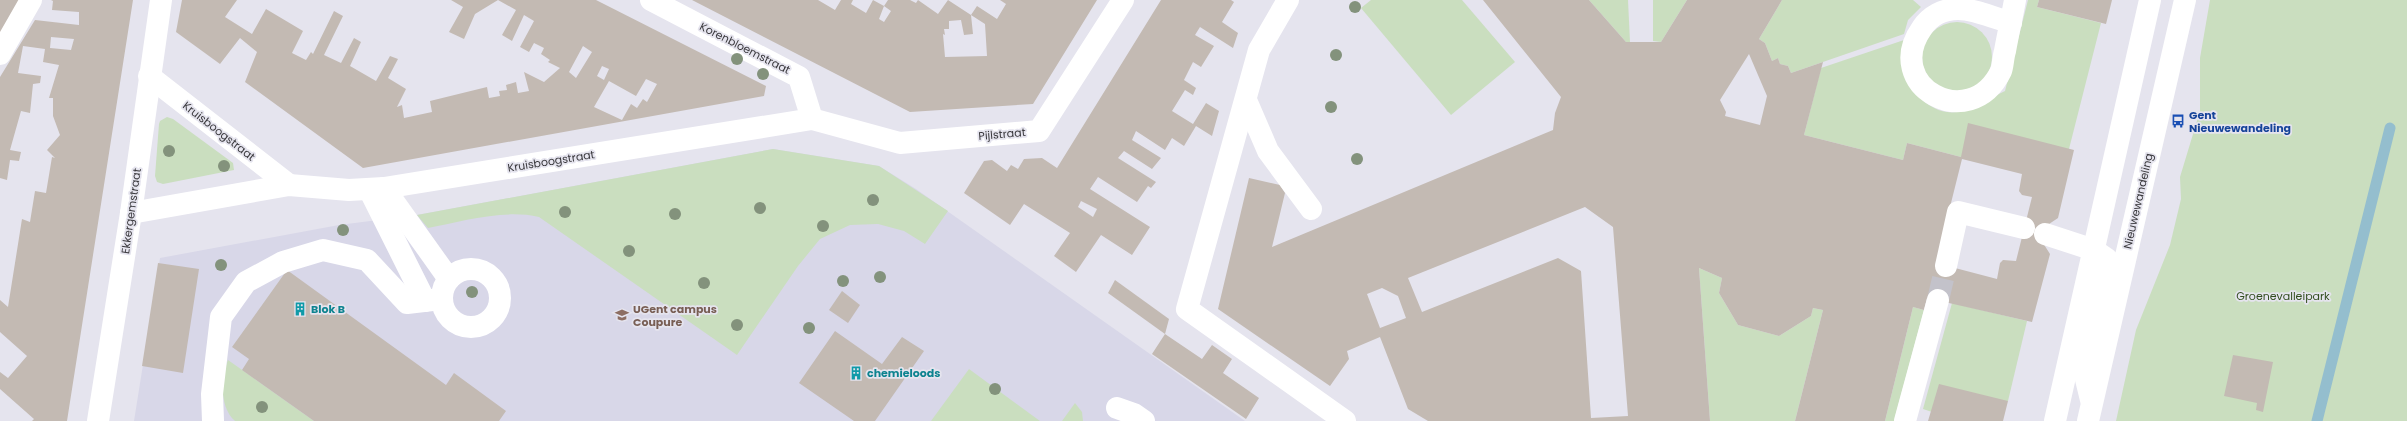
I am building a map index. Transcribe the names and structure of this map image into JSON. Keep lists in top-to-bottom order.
{
  "streets": {
    "street": [
      "Korenbloemstraat",
      "Kruisboogstraat",
      "Pijlstraat",
      "Nieuwewandeling",
      "Ekkergemstraat"
    ]
  },
  "crossings": [
    ["Korenbloemstraat", "Kruisboogstraat"],
    ["Korenbloemstraat", "Pijlstraat"],
    ["Kruisboogstraat", "Pijlstraat"],
    ["Kruisboogstraat", "Ekkergemstraat"]
  ],
  "parks": ["Groenevalleipark"],
  "places": {
    "bus stop": ["Gent Nieuwewandeling"],
    "building": ["Blok B", "chemieloods"],
    "school or university": ["UGent campus Coupure"]
  }
}
